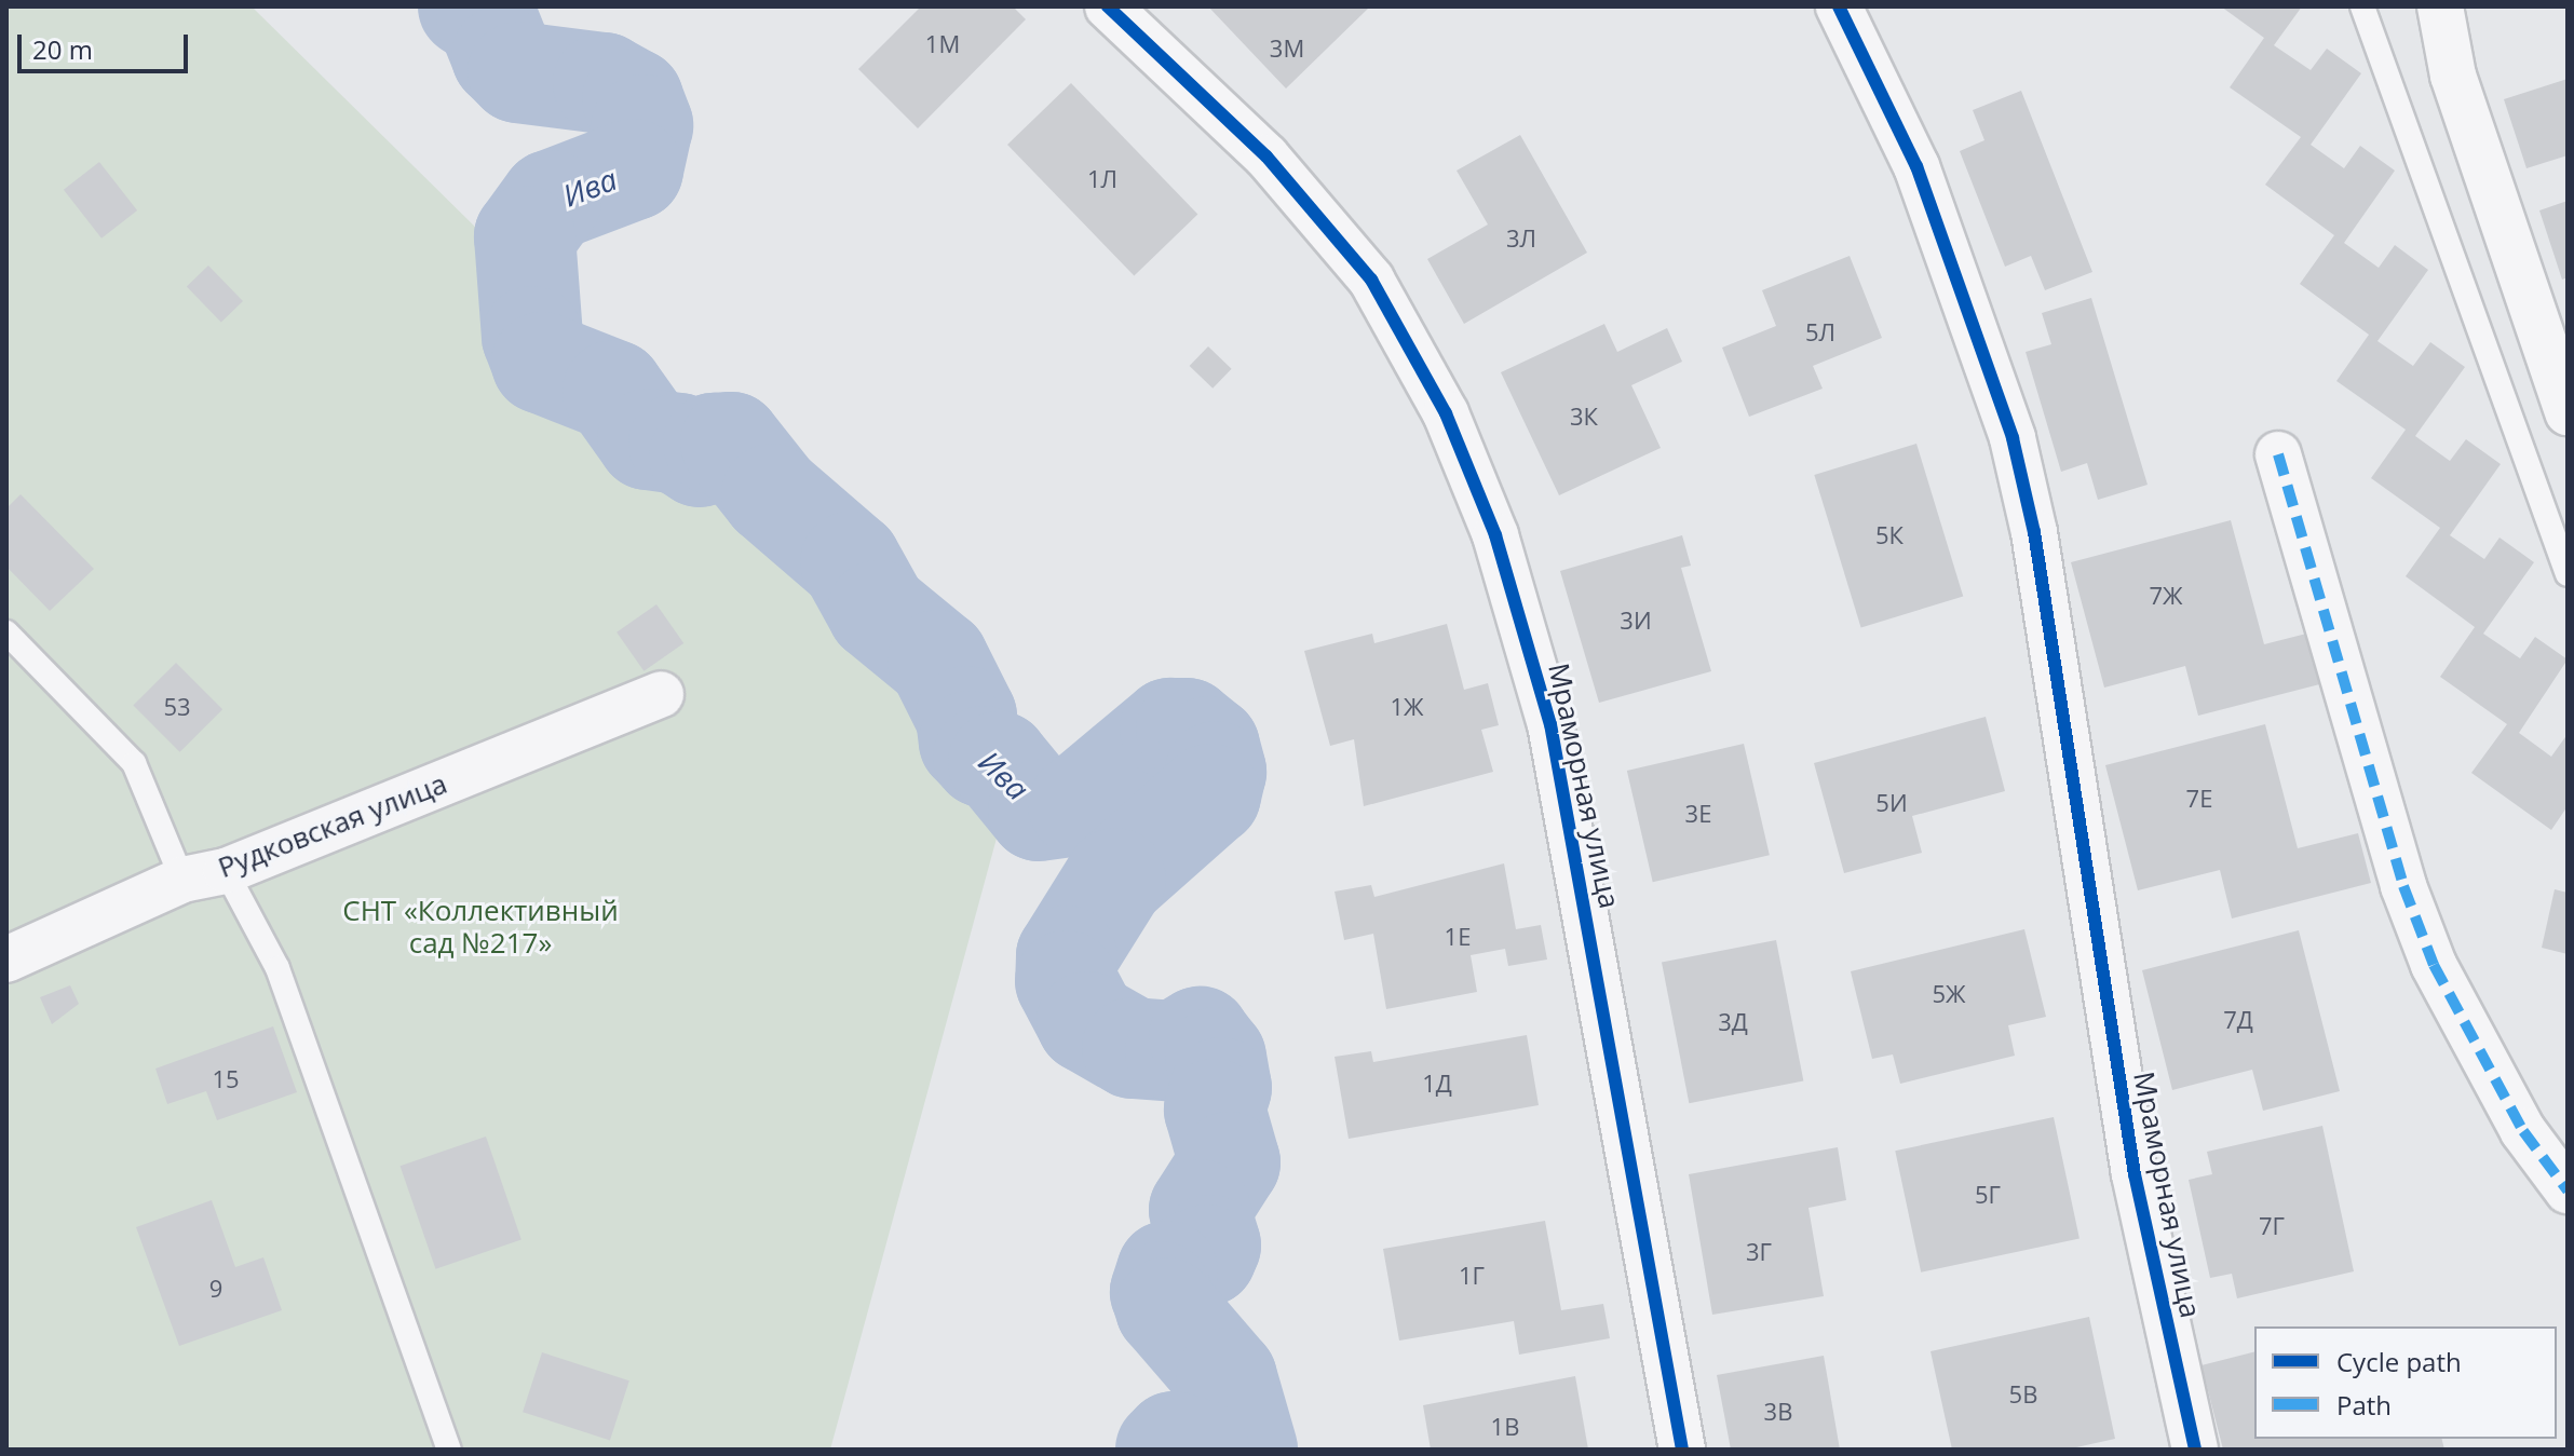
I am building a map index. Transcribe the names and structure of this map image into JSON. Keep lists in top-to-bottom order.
{
  "streets": {
    "street": ["Мраморная улица", "Рудковская улица"]
  },
  "water": ["Ива"],
  "parks": ["СНТ «Коллективный сад №217»"],
  "house_numbers": [
    "1М",
    "3М",
    "1Л",
    "3Л",
    "5Л",
    "3К",
    "5К",
    "7Ж",
    "3И",
    "53",
    "1Ж",
    "7Е",
    "5И",
    "3Е",
    "1Е",
    "5Ж",
    "7Д",
    "3Д",
    "15",
    "1Д",
    "5Г",
    "7Г",
    "3Г",
    "1Г",
    "9",
    "5В",
    "3В",
    "1В"
  ],
  "legend": ["Cycle path", "Path"],
  "scale_bar": "20 m"
}
